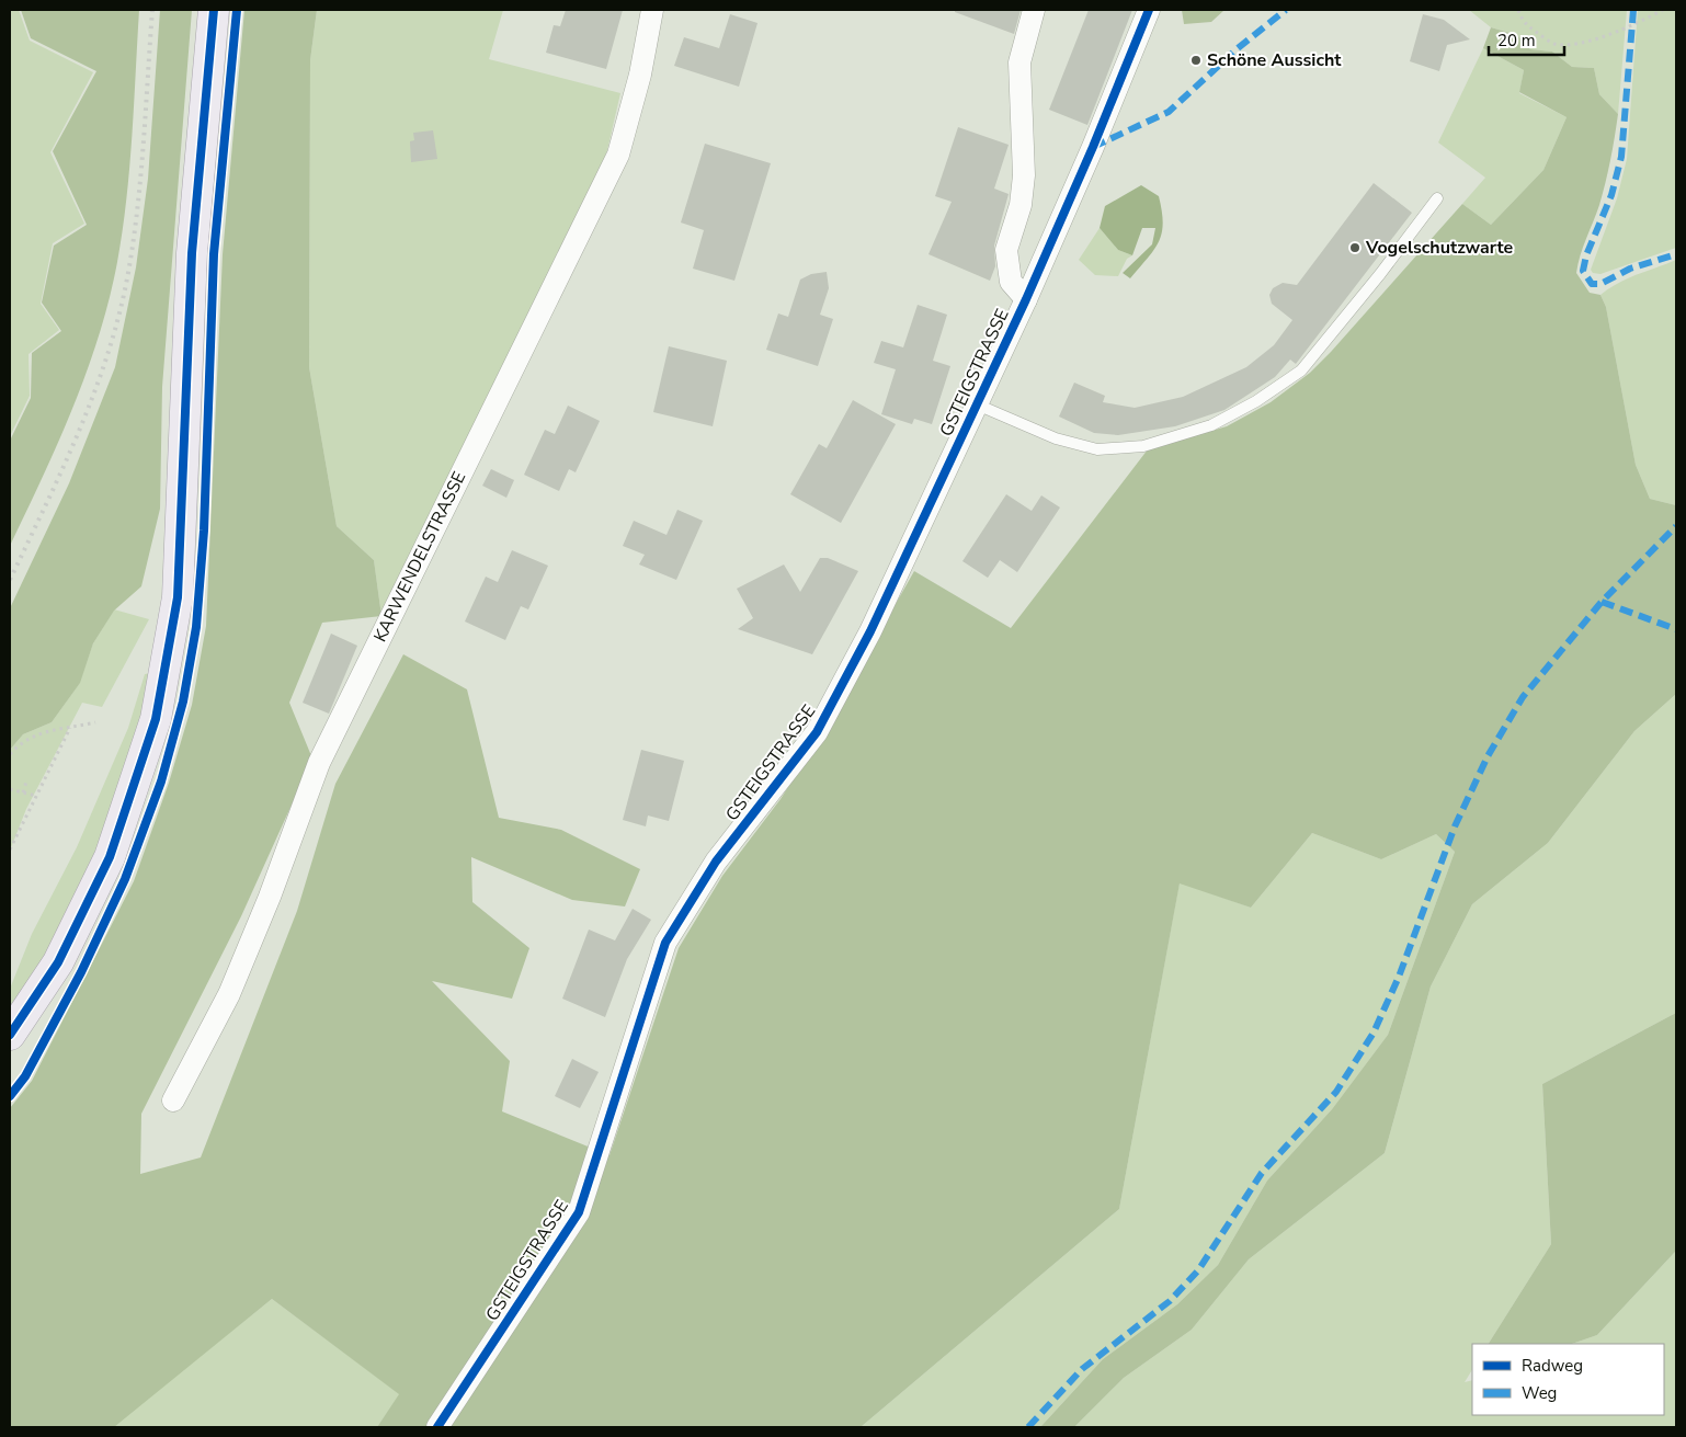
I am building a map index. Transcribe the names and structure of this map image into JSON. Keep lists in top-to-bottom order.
{
  "streets": {
    "street": ["GSTEIGSTRASSE", "KARWENDELSTRASSE"]
  },
  "places": ["Schöne Aussicht", "Vogelschutzwarte"],
  "legend": ["Radweg", "Weg"],
  "scale_bar": "20 m"
}
